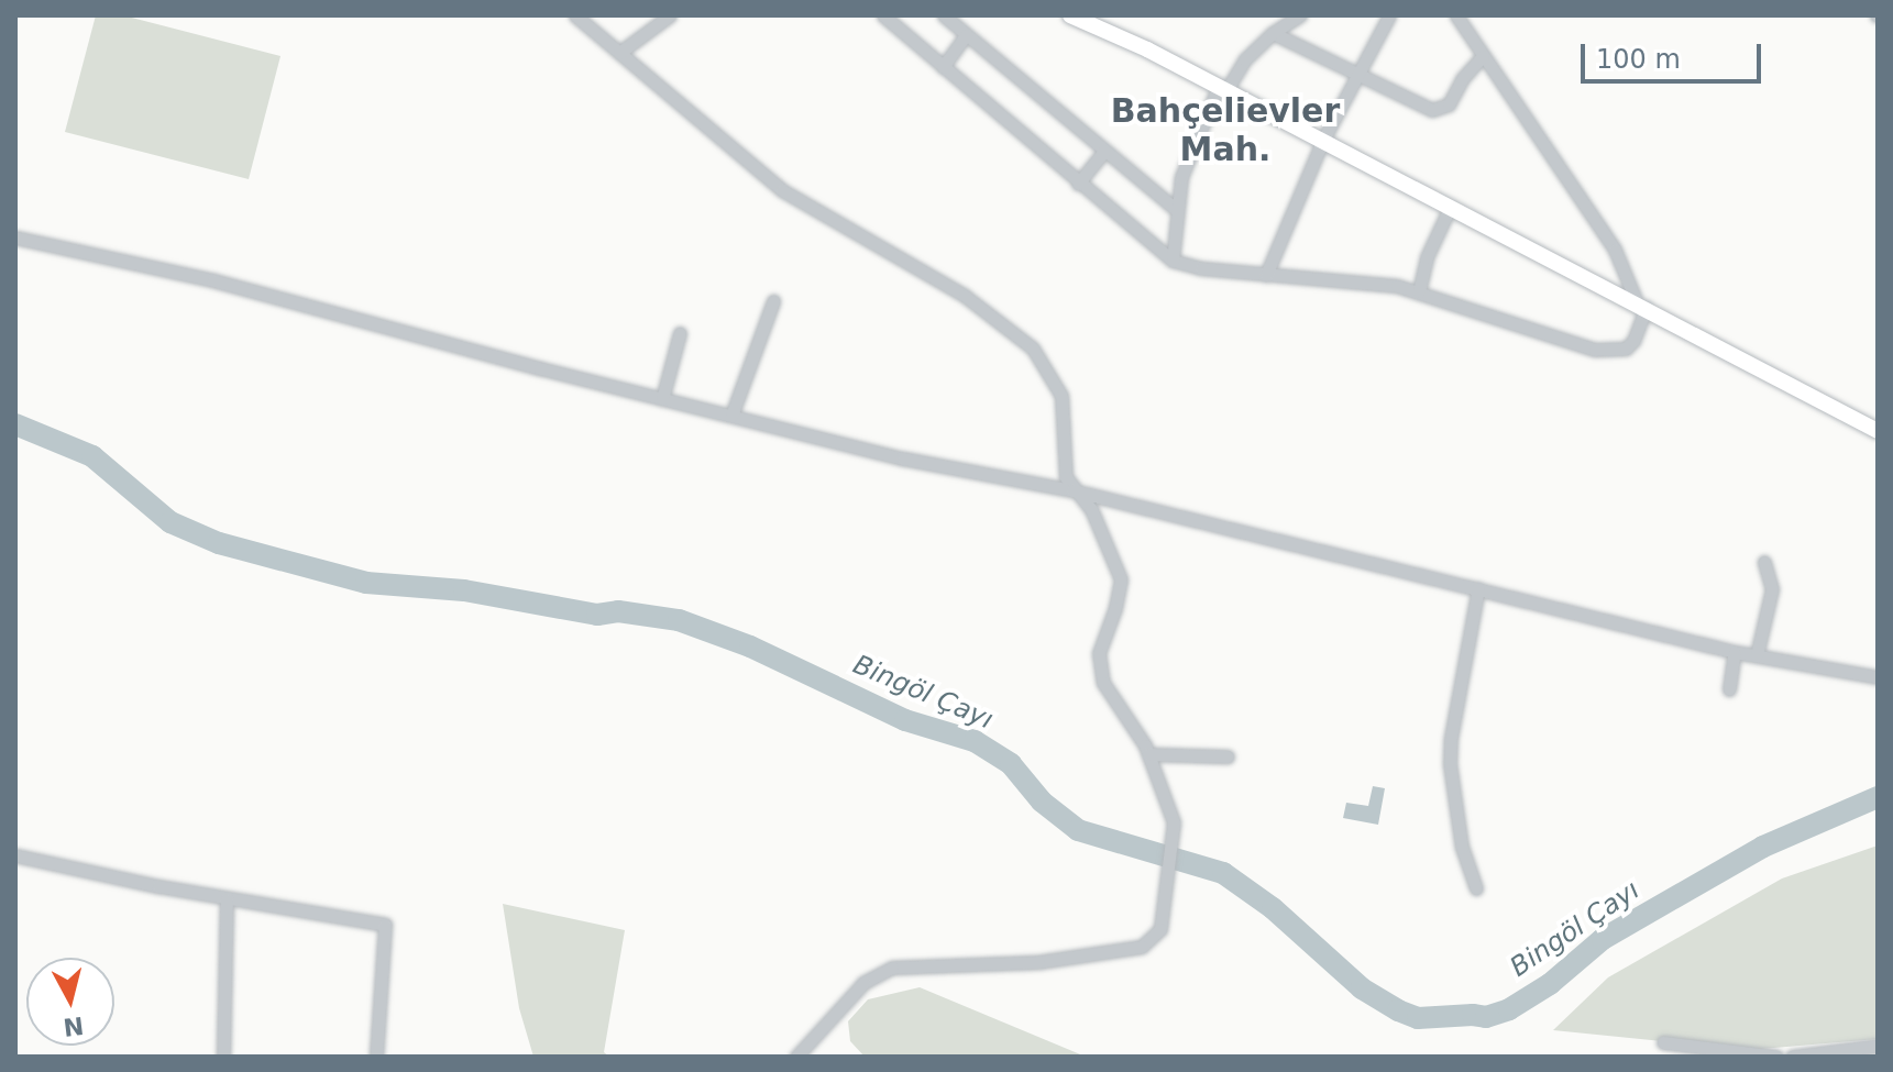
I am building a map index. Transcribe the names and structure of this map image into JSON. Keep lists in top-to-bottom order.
{
  "districts": ["Bahçelievler Mah."],
  "water": ["Bingöl Çayı"],
  "scale_bar": "100 m",
  "north": "bottom"
}
